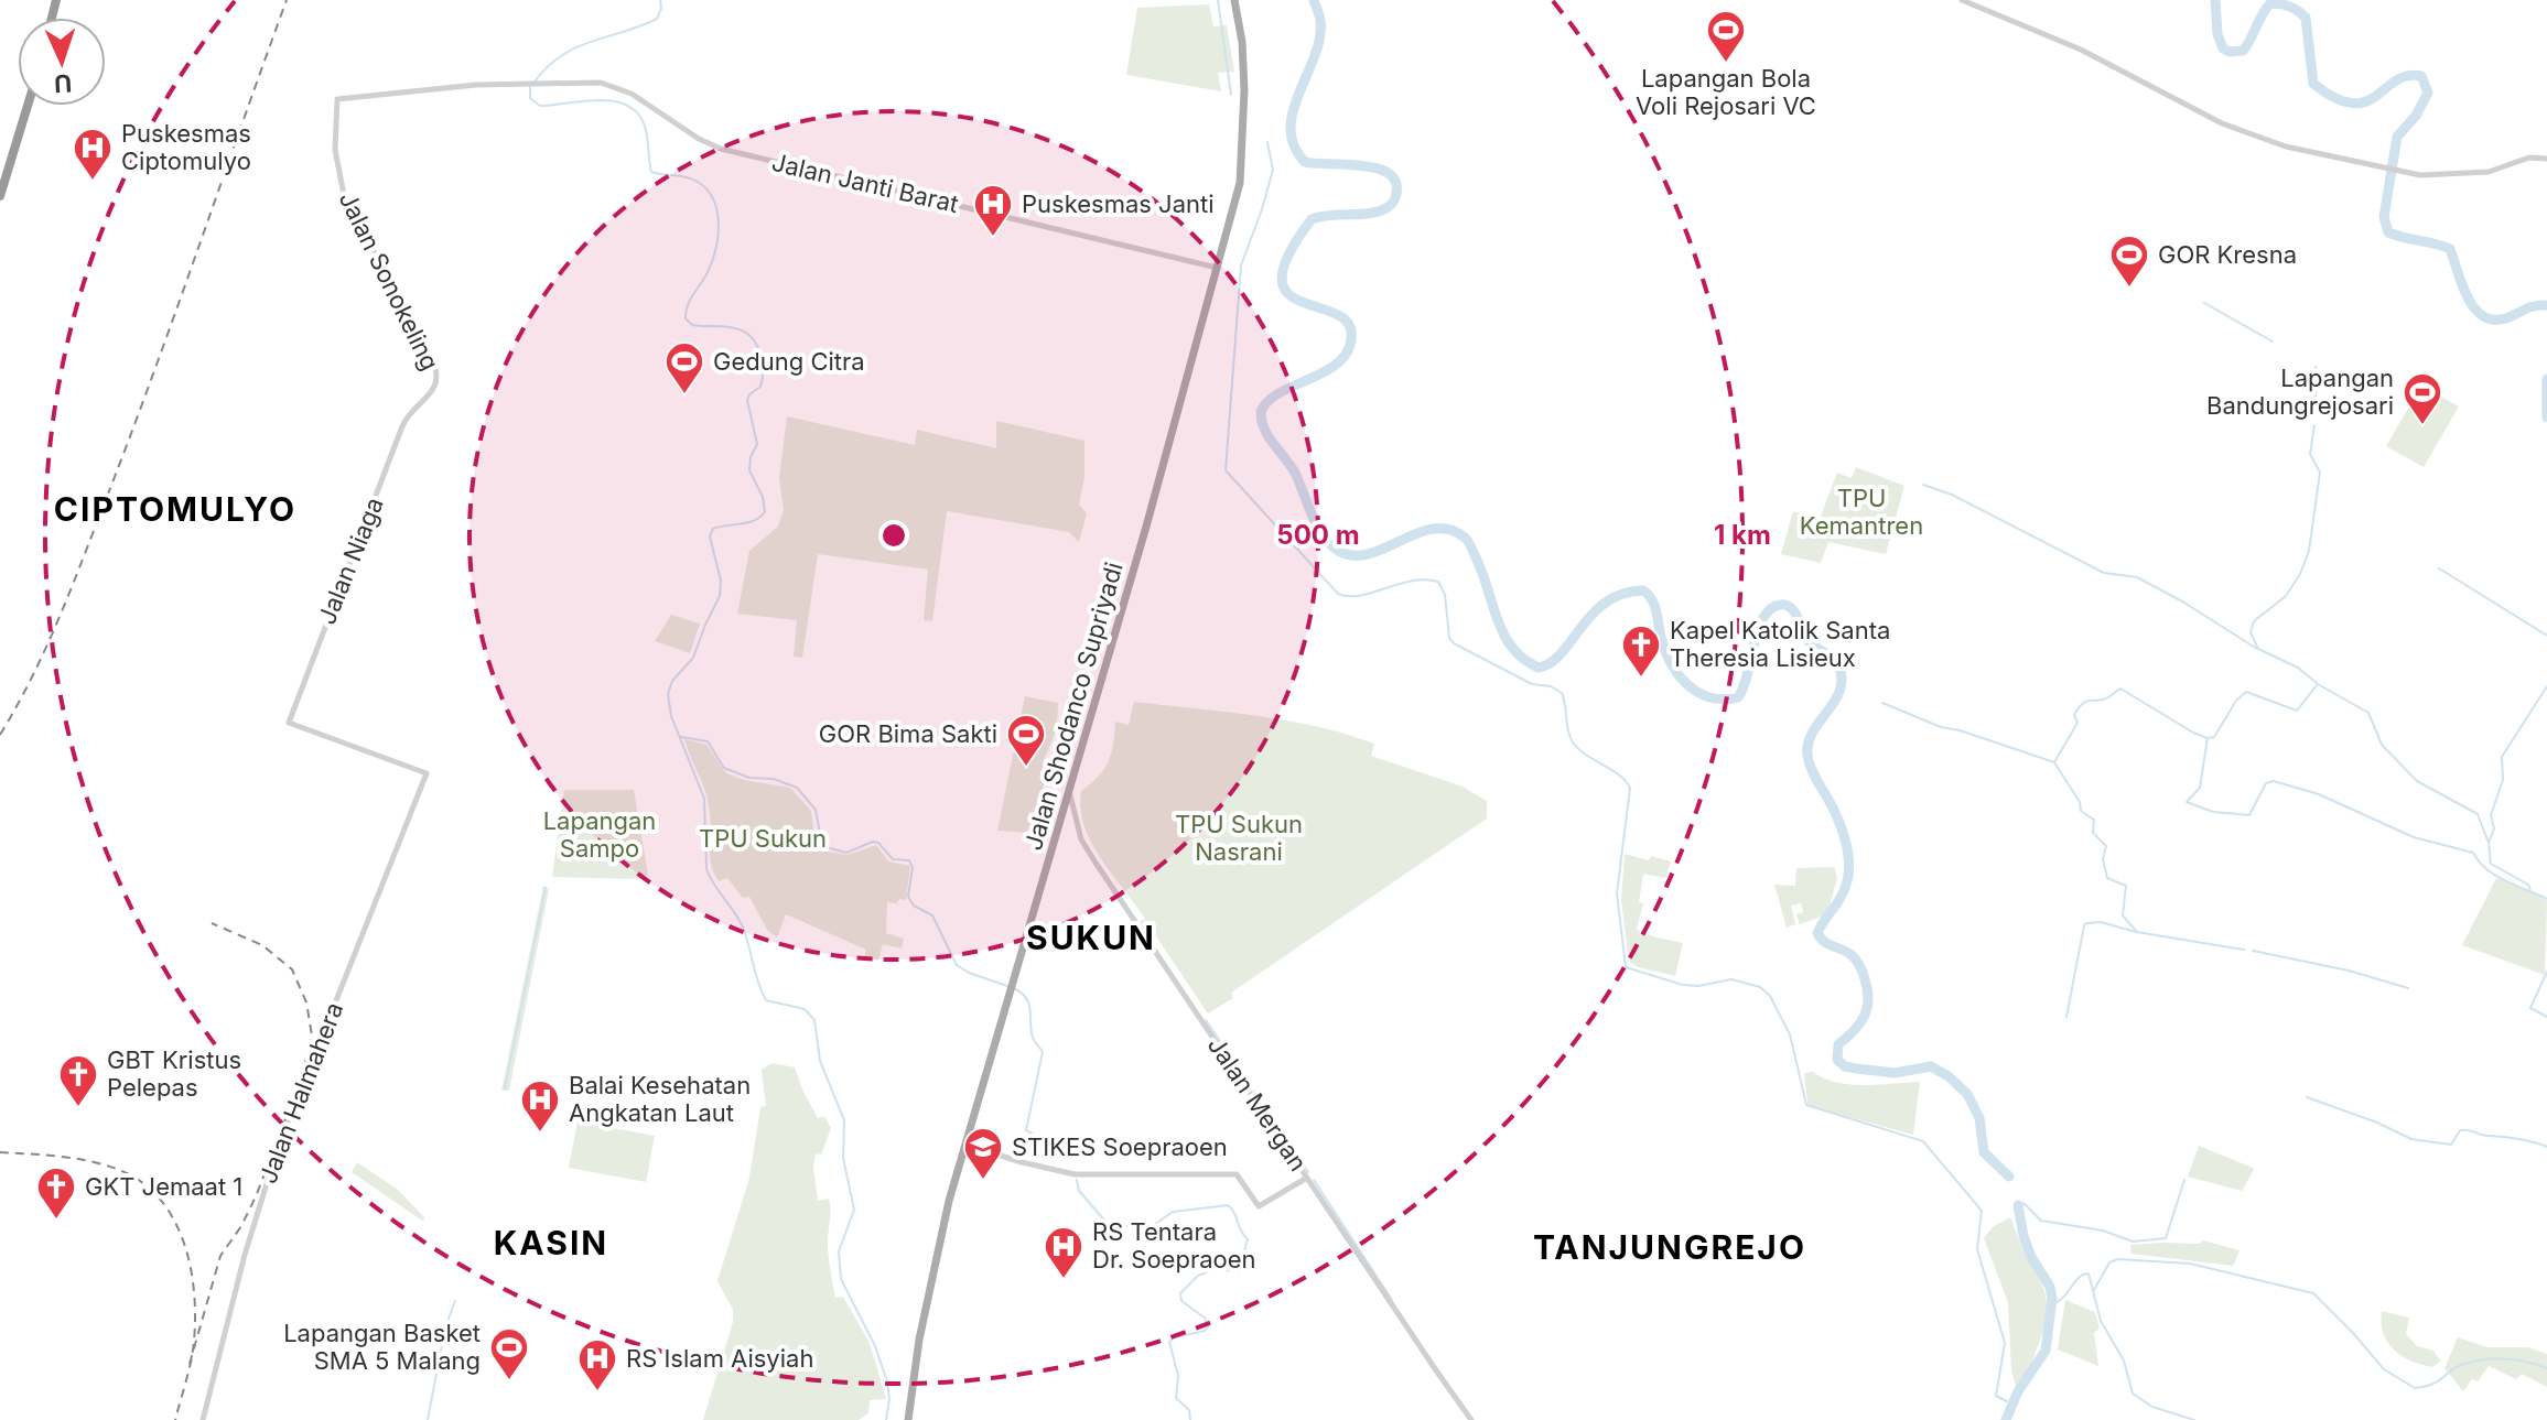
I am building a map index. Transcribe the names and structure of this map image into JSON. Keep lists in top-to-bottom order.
{
  "streets": {
    "main road": ["Jalan Shodanco Supriyadi"],
    "street": [
      "Jalan Janti Barat",
      "Jalan Sonokeling",
      "Jalan Niaga",
      "Jalan Halmahera",
      "Jalan Mergan"
    ]
  },
  "crossings": [
    ["Jalan Janti Barat", "Jalan Sonokeling"],
    ["Jalan Janti Barat", "Jalan Shodanco Supriyadi"],
    ["Jalan Sonokeling", "Jalan Niaga"],
    ["Jalan Niaga", "Jalan Halmahera"],
    ["Jalan Shodanco Supriyadi", "Jalan Mergan"]
  ],
  "districts": [
    "CIPTOMULYO",
    "SUKUN",
    "KASIN",
    "TANJUNGREJO"
  ],
  "parks": [
    "TPU Kemantren",
    "Lapangan Sampo",
    "TPU Sukun Nasrani",
    "TPU Sukun"
  ],
  "places": {
    "sports": [
      "Lapangan Bola Voli Rejosari VC",
      "GOR Kresna",
      "Gedung Citra",
      "Lapangan Bandungrejosari",
      "GOR Bima Sakti",
      "Lapangan Basket SMA 5 Malang"
    ],
    "hospital": [
      "Puskesmas Ciptomulyo",
      "Puskesmas Janti",
      "Balai Kesehatan Angkatan Laut",
      "RS Tentara Dr. Soepraoen",
      "RS Islam Aisyiah"
    ],
    "church": ["Kapel Katolik Santa Theresia Lisieux", "GBT Kristus Pelepas", "GKT Jemaat 1"],
    "school or university": ["STIKES Soepraoen"]
  },
  "north": "bottom",
  "rings": ["500 m", "1 km"]
}
